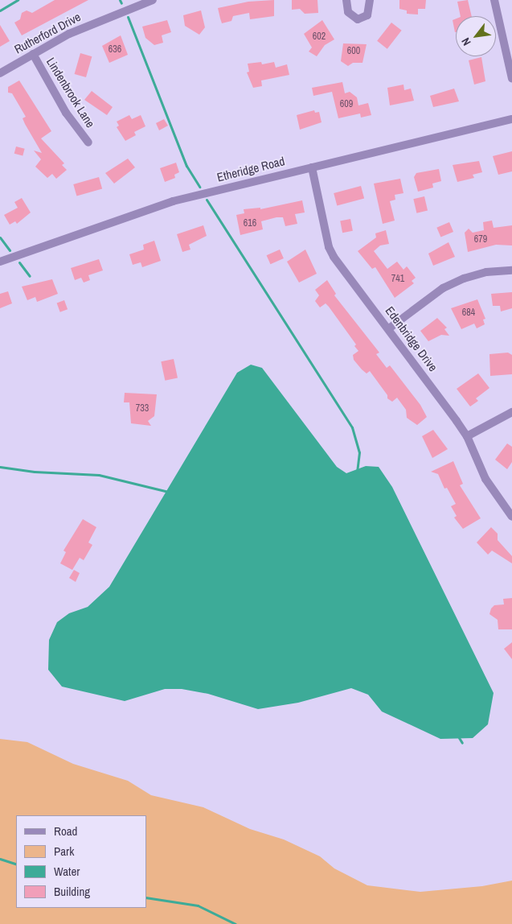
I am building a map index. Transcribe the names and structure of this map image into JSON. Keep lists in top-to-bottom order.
{
  "streets": {
    "street": [
      "Rutherford Drive",
      "Lindenbrook Lane",
      "Etheridge Road",
      "Edenbridge Drive"
    ]
  },
  "crossings": [
    ["Rutherford Drive", "Lindenbrook Lane"],
    ["Etheridge Road", "Edenbridge Drive"]
  ],
  "house_numbers": [
    "602",
    "636",
    "600",
    "609",
    "616",
    "679",
    "741",
    "684",
    "733"
  ],
  "legend": [
    "Road",
    "Park",
    "Water",
    "Building"
  ],
  "north": "bottom left"
}
